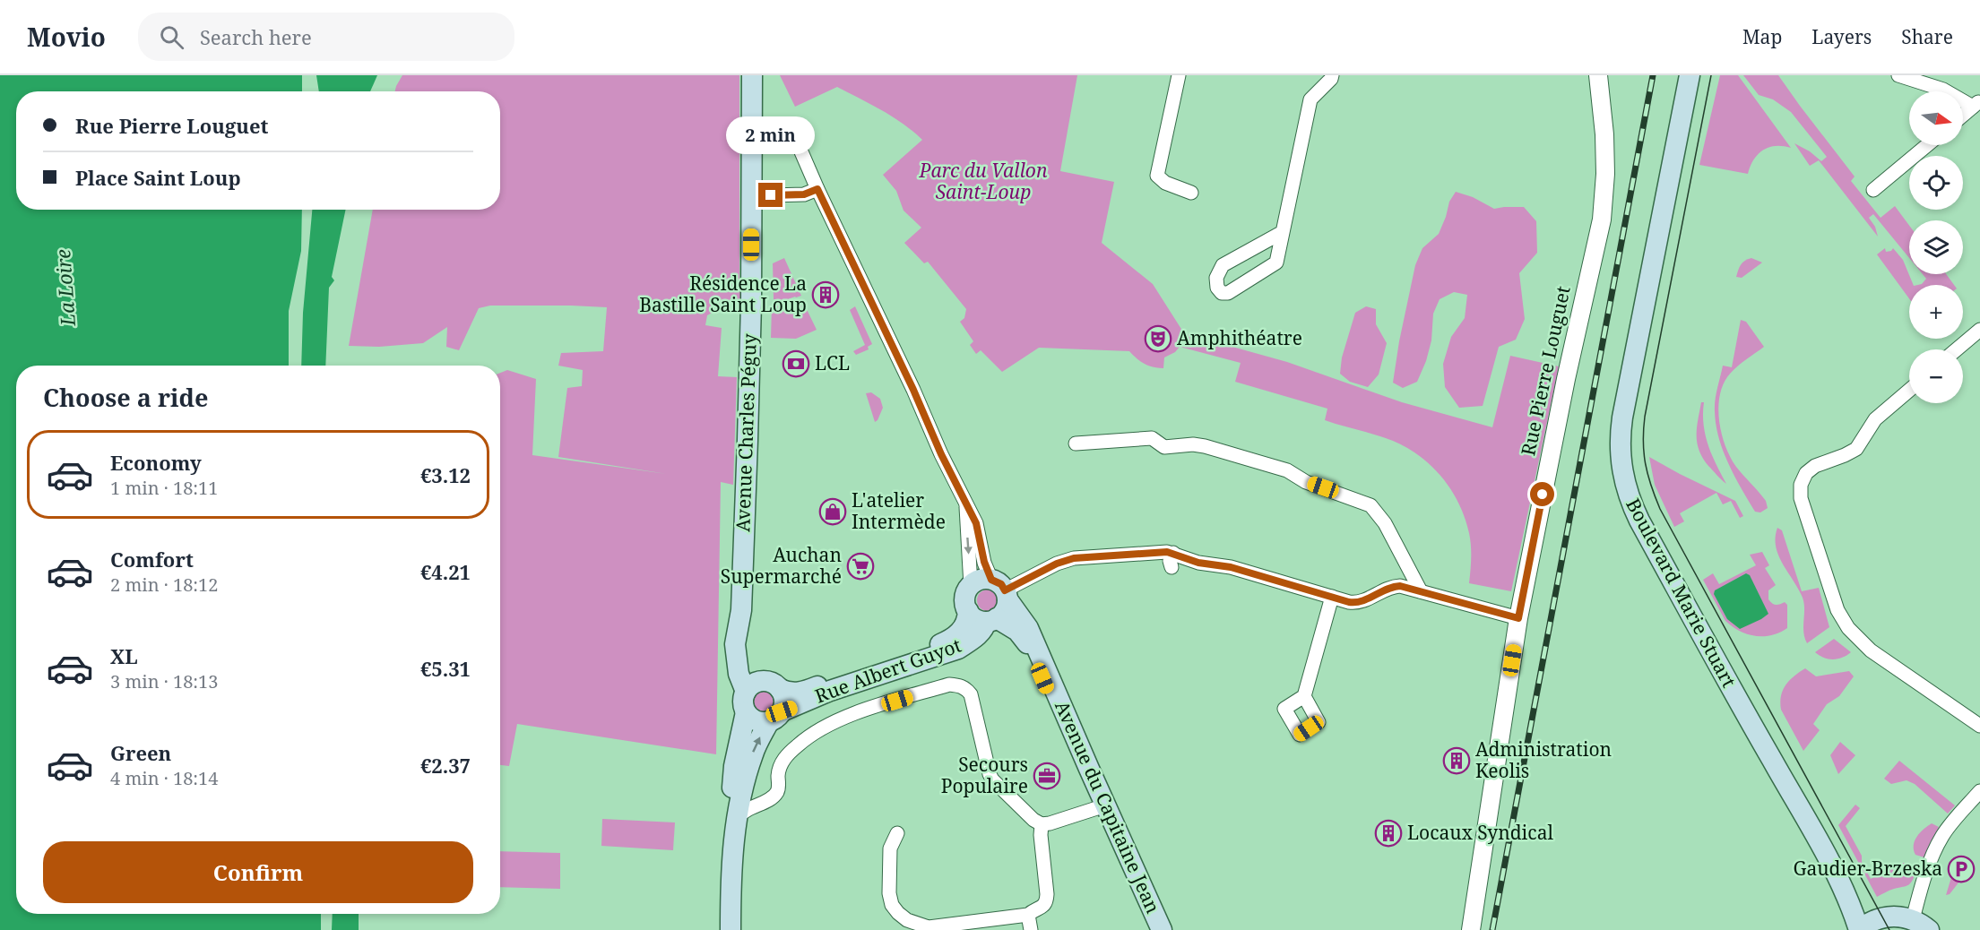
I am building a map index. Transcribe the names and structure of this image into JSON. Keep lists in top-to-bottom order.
{
  "streets": {
    "main road": [
      "Avenue Charles Péguy",
      "Boulevard Marie Stuart",
      "Rue Albert Guyot",
      "Avenue du Capitaine Jean"
    ],
    "street": ["Rue Pierre Louguet"]
  },
  "crossings": [
    ["Avenue Charles Péguy", "Rue Albert Guyot"],
    ["Rue Albert Guyot", "Avenue du Capitaine Jean"]
  ],
  "water": ["La Loire"],
  "parks": ["Parc du Vallon Saint-Loup"],
  "places": {
    "building": ["Résidence La Bastille Saint Loup", "Administration Keolis", "Locaux Syndical"],
    "theatre": ["Amphithéatre"],
    "bank": ["LCL"],
    "shop": ["L'atelier Intermède"],
    "supermarket": ["Auchan Supermarché"],
    "office": ["Secours Populaire"],
    "parking": ["Gaudier-Brzeska"]
  },
  "north": "right",
  "page": {
    "header": "Movio",
    "search": "Search here",
    "nav": ["Map", "Layers", "Share"],
    "map_buttons": ["+", "−"],
    "banner": ["Rue Pierre Louguet", "Place Saint Loup"],
    "bubble": "2 min",
    "heading": "Choose a ride",
    "list": [
      {
        "name": "Economy",
        "note": "1 min · 18:11",
        "value": "€3.12"
      },
      {
        "name": "Comfort",
        "note": "2 min · 18:12",
        "value": "€4.21"
      },
      {
        "name": "XL",
        "note": "3 min · 18:13",
        "value": "€5.31"
      },
      {
        "name": "Green",
        "note": "4 min · 18:14",
        "value": "€2.37"
      }
    ],
    "buttons": "Confirm"
  }
}
